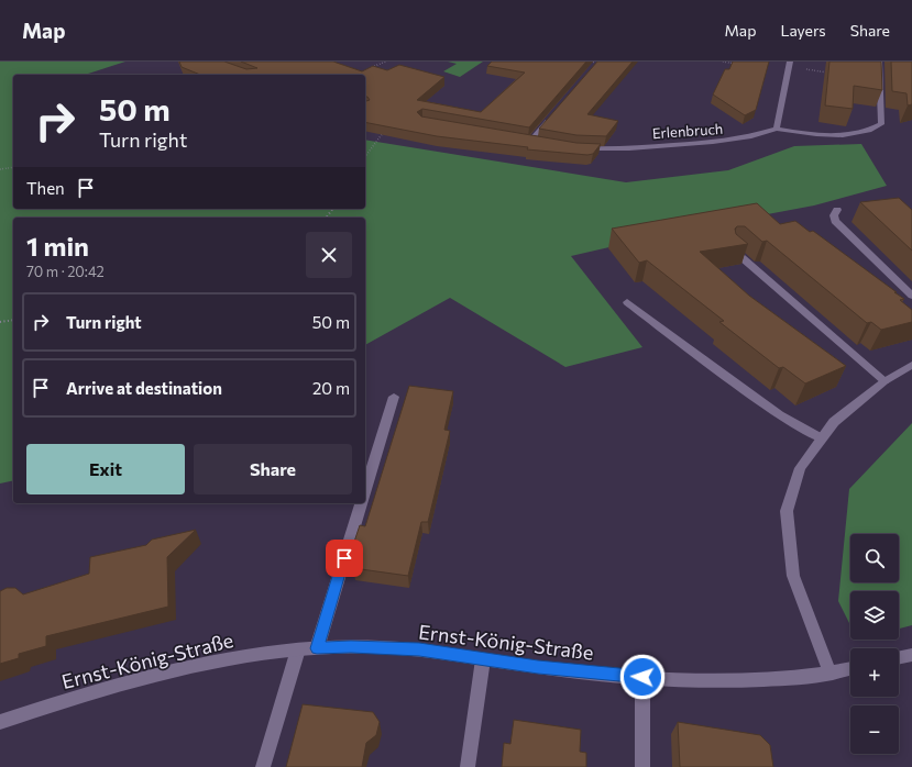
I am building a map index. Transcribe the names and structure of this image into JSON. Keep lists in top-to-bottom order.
{
  "streets": {
    "street": ["Erlenbruch", "Ernst-König-Straße"]
  },
  "page": {
    "header": "Map",
    "nav": ["Map", "Layers", "Share"],
    "turn": ["50 m", "Turn right"],
    "then": "Then",
    "heading": ["1 min", "70 m · 20:42"],
    "list": [
      {
        "name": "Turn right",
        "value": "50 m"
      },
      {
        "name": "Arrive at destination",
        "value": "20 m"
      }
    ],
    "buttons": ["Exit", "Share"],
    "map_buttons": ["+", "−"]
  }
}
